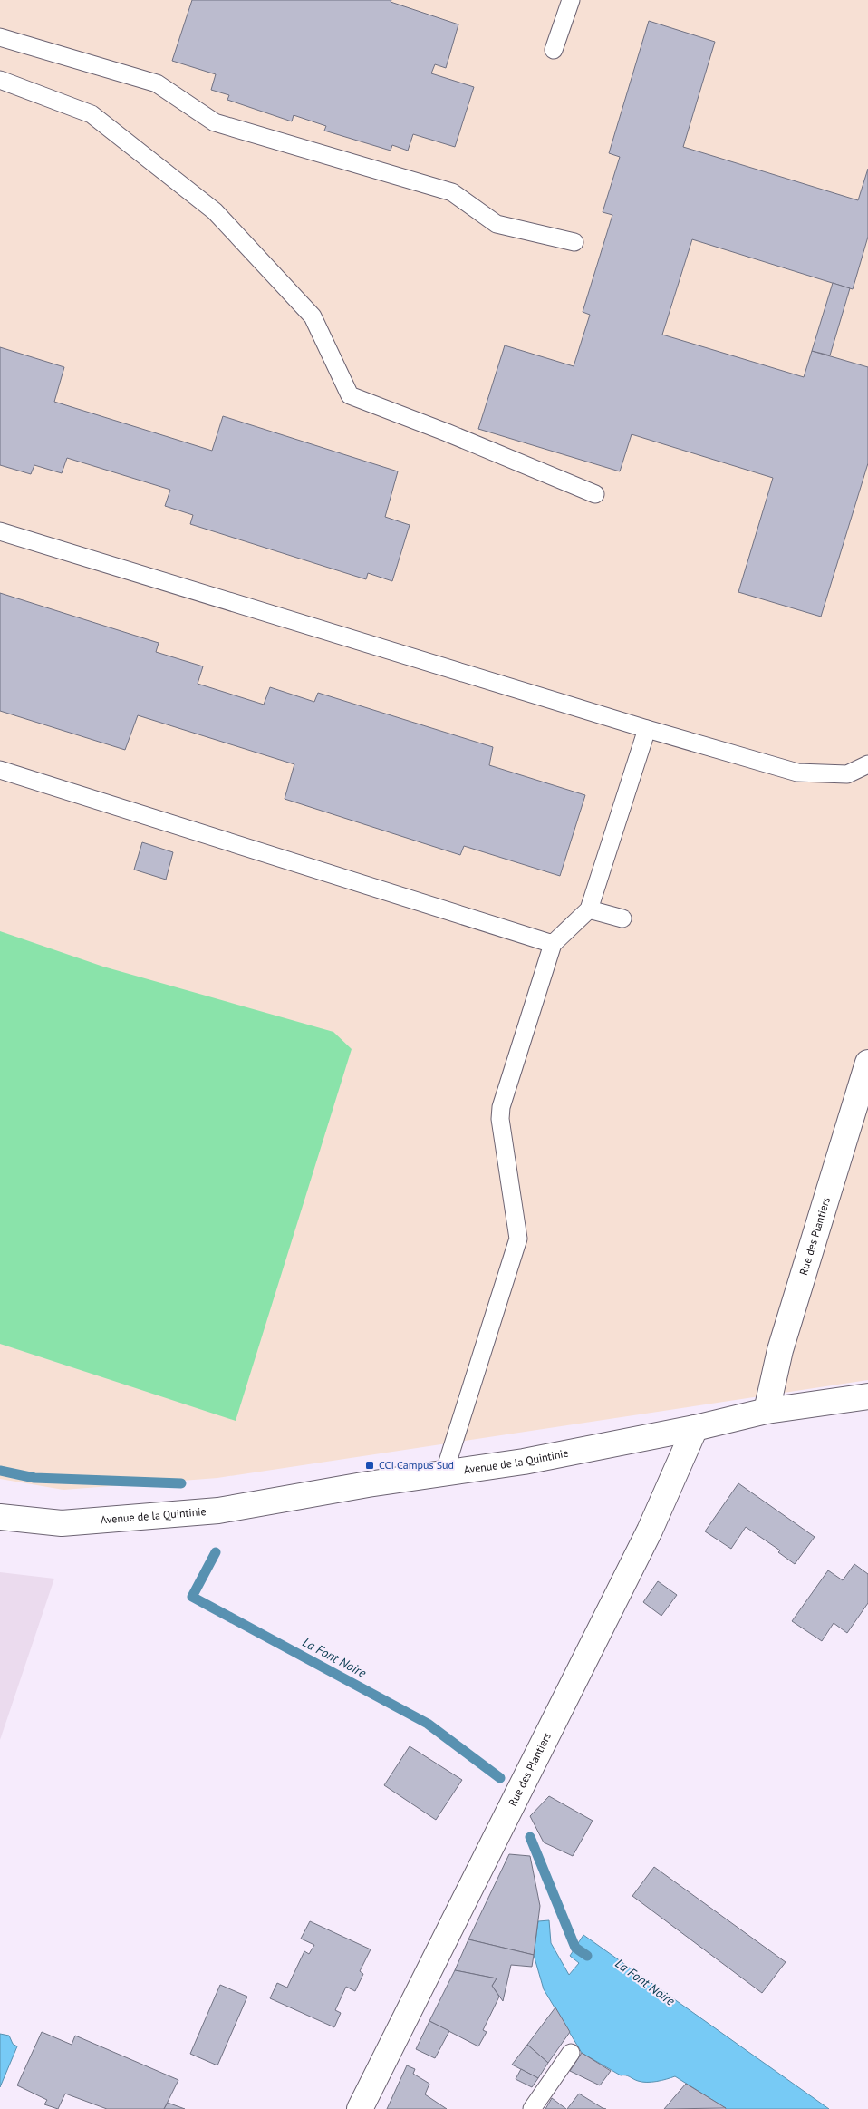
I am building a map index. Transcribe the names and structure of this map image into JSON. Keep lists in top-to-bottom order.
{
  "streets": {
    "street": ["Rue des Plantiers", "Avenue de la Quintinie"]
  },
  "crossings": [
    ["Rue des Plantiers", "Avenue de la Quintinie"]
  ],
  "water": ["La Font Noire"],
  "places": {
    "transit": ["CCI Campus Sud"]
  }
}
